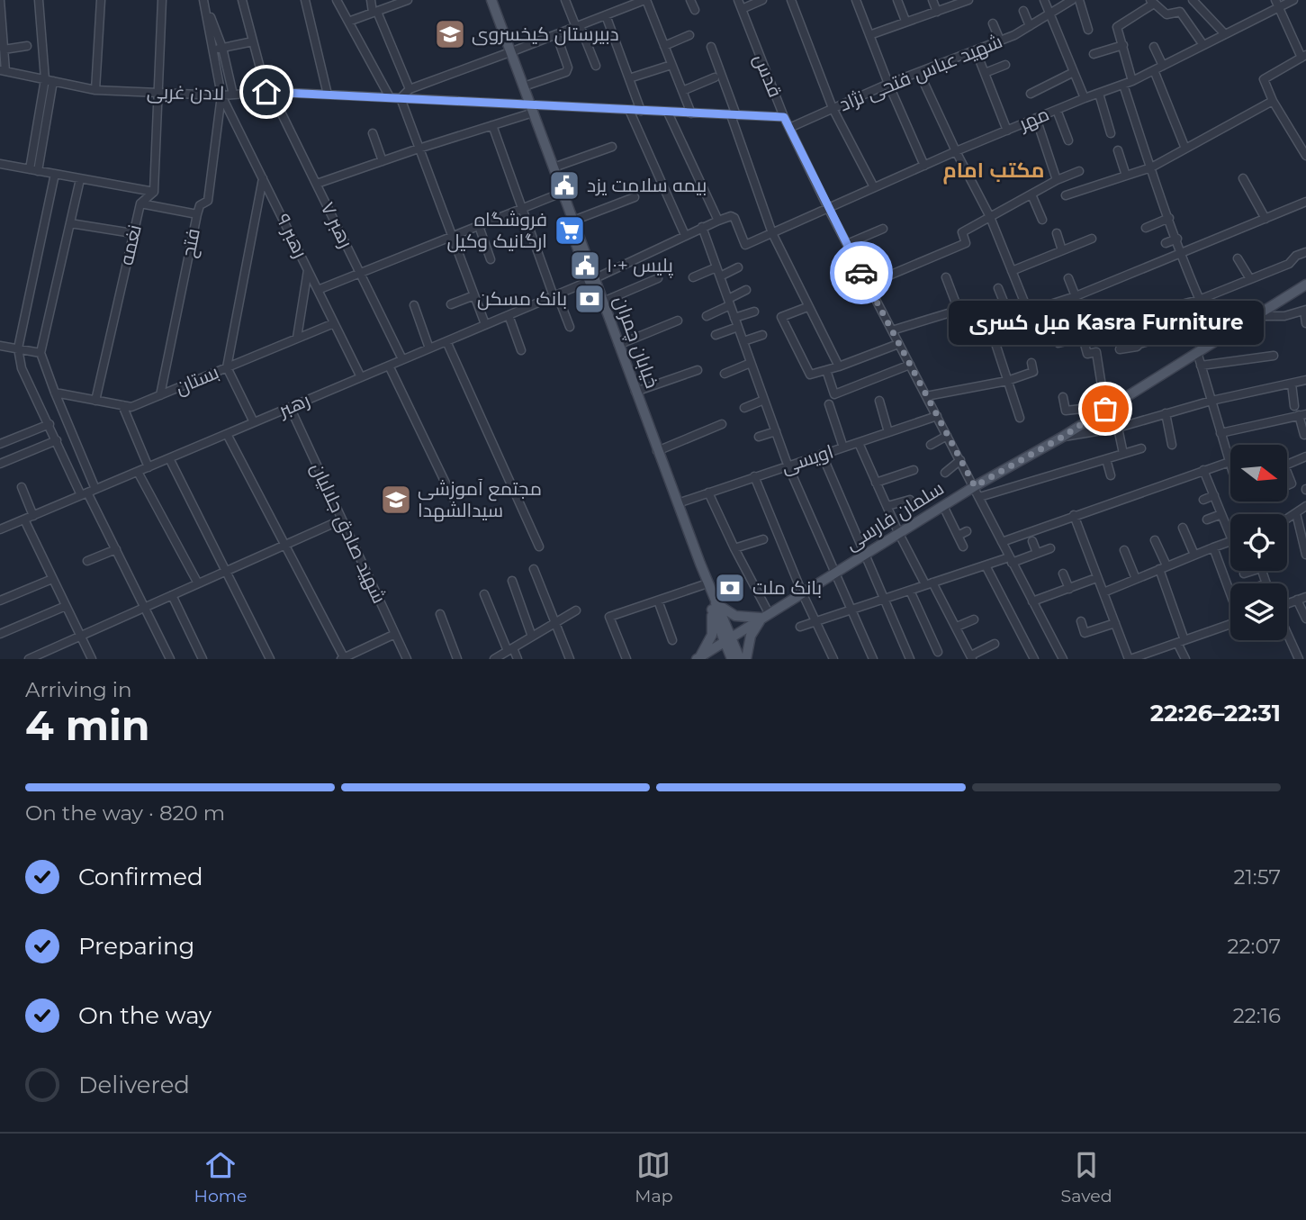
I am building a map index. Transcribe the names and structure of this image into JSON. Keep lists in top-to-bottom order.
{
  "streets": {
    "main road": ["خیابان چمران", "سلمان فارسی"],
    "street": [
      "شهید عباس فتحی نژاد",
      "قدس",
      "لادن غربی",
      "مهر",
      "رهبر ۷",
      "رهبر ۹",
      "فتح",
      "نغمه",
      "بستان",
      "رهبر",
      "اویسی",
      "شهید صادق جلالیان"
    ]
  },
  "crossings": [
    ["شهید عباس فتحی نژاد", "قدس"],
    ["قدس", "لادن غربی"],
    ["قدس", "مهر"],
    ["قدس", "اویسی"],
    ["قدس", "سلمان فارسی"],
    ["لادن غربی", "رهبر ۷"],
    ["لادن غربی", "رهبر ۹"],
    ["لادن غربی", "فتح"],
    ["لادن غربی", "خیابان چمران"],
    ["مهر", "رهبر"],
    ["رهبر ۷", "رهبر"],
    ["رهبر ۹", "فتح"],
    ["رهبر ۹", "بستان"],
    ["رهبر ۹", "رهبر"],
    ["فتح", "بستان"],
    ["نغمه", "بستان"],
    ["خیابان چمران", "رهبر"],
    ["خیابان چمران", "اویسی"],
    ["خیابان چمران", "سلمان فارسی"],
    ["رهبر", "شهید صادق جلالیان"]
  ],
  "districts": ["مکتب امام"],
  "places": {
    "school or university": ["دبیرستان کیخسروی", "مجتمع آموزشی سیدالشهدا"],
    "public building": ["بيمه سلامت يزد", "پلیس +۱۰"],
    "supermarket": ["فروشگاه ارگانیک وکیل"],
    "bank": ["بانک مسکن", "بانک ملت"],
    "other": ["مبل کسری Kasra Furniture"]
  },
  "north": "right",
  "page": {
    "bubble": "مبل کسری Kasra Furniture",
    "heading": ["4 min", "Arriving in", "22:26–22:31"],
    "bar": "On the way · 820 m",
    "list": [
      ["Confirmed", "21:57"],
      ["Preparing", "22:07"],
      ["On the way", "22:16"],
      "Delivered"
    ],
    "tabs": ["Home", "Map", "Saved"]
  }
}
